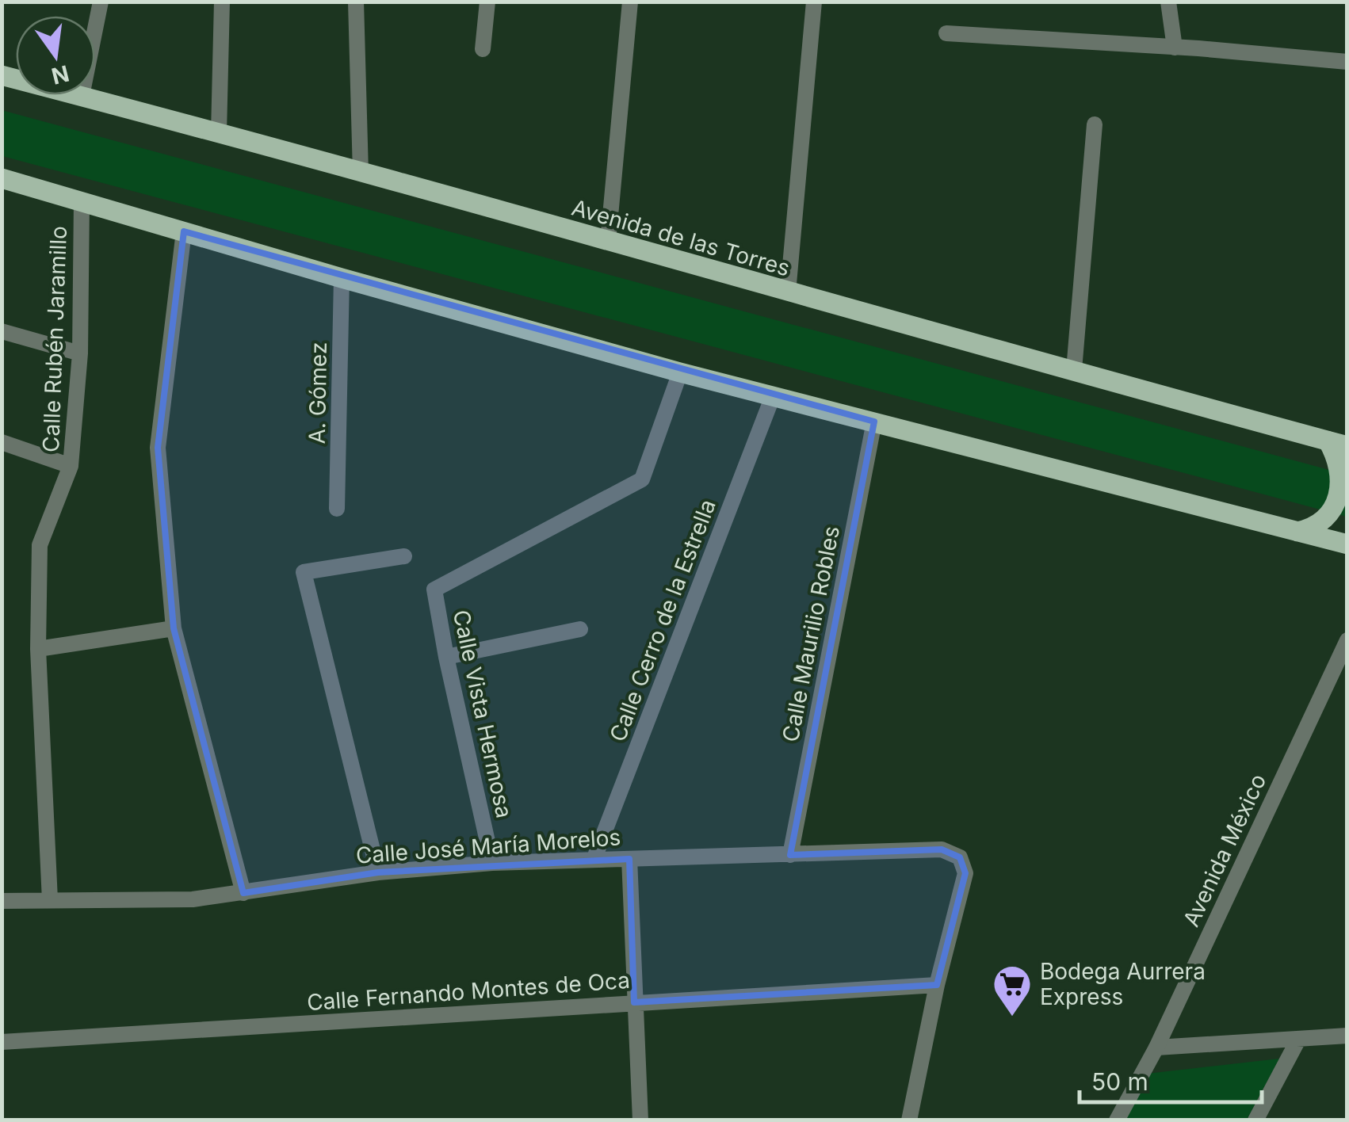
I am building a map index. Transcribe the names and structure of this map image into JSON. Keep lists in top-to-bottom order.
{
  "streets": {
    "main road": ["Avenida de las Torres"],
    "street": [
      "Calle Rubén Jaramillo",
      "A. Gómez",
      "Calle Cerro de la Estrella",
      "Calle Maurilio Robles",
      "Calle Vista Hermosa",
      "Calle José María Morelos",
      "Avenida México",
      "Calle Fernando Montes de Oca"
    ]
  },
  "crossings": [
    ["Calle Rubén Jaramillo", "Calle José María Morelos"],
    ["Calle Cerro de la Estrella", "Calle José María Morelos"],
    ["Calle Maurilio Robles", "Calle José María Morelos"],
    ["Calle Vista Hermosa", "Calle José María Morelos"],
    ["Calle José María Morelos", "Calle Fernando Montes de Oca"]
  ],
  "places": {
    "supermarket": ["Bodega Aurrera Express"]
  },
  "scale_bar": "50 m",
  "north": "bottom"
}
